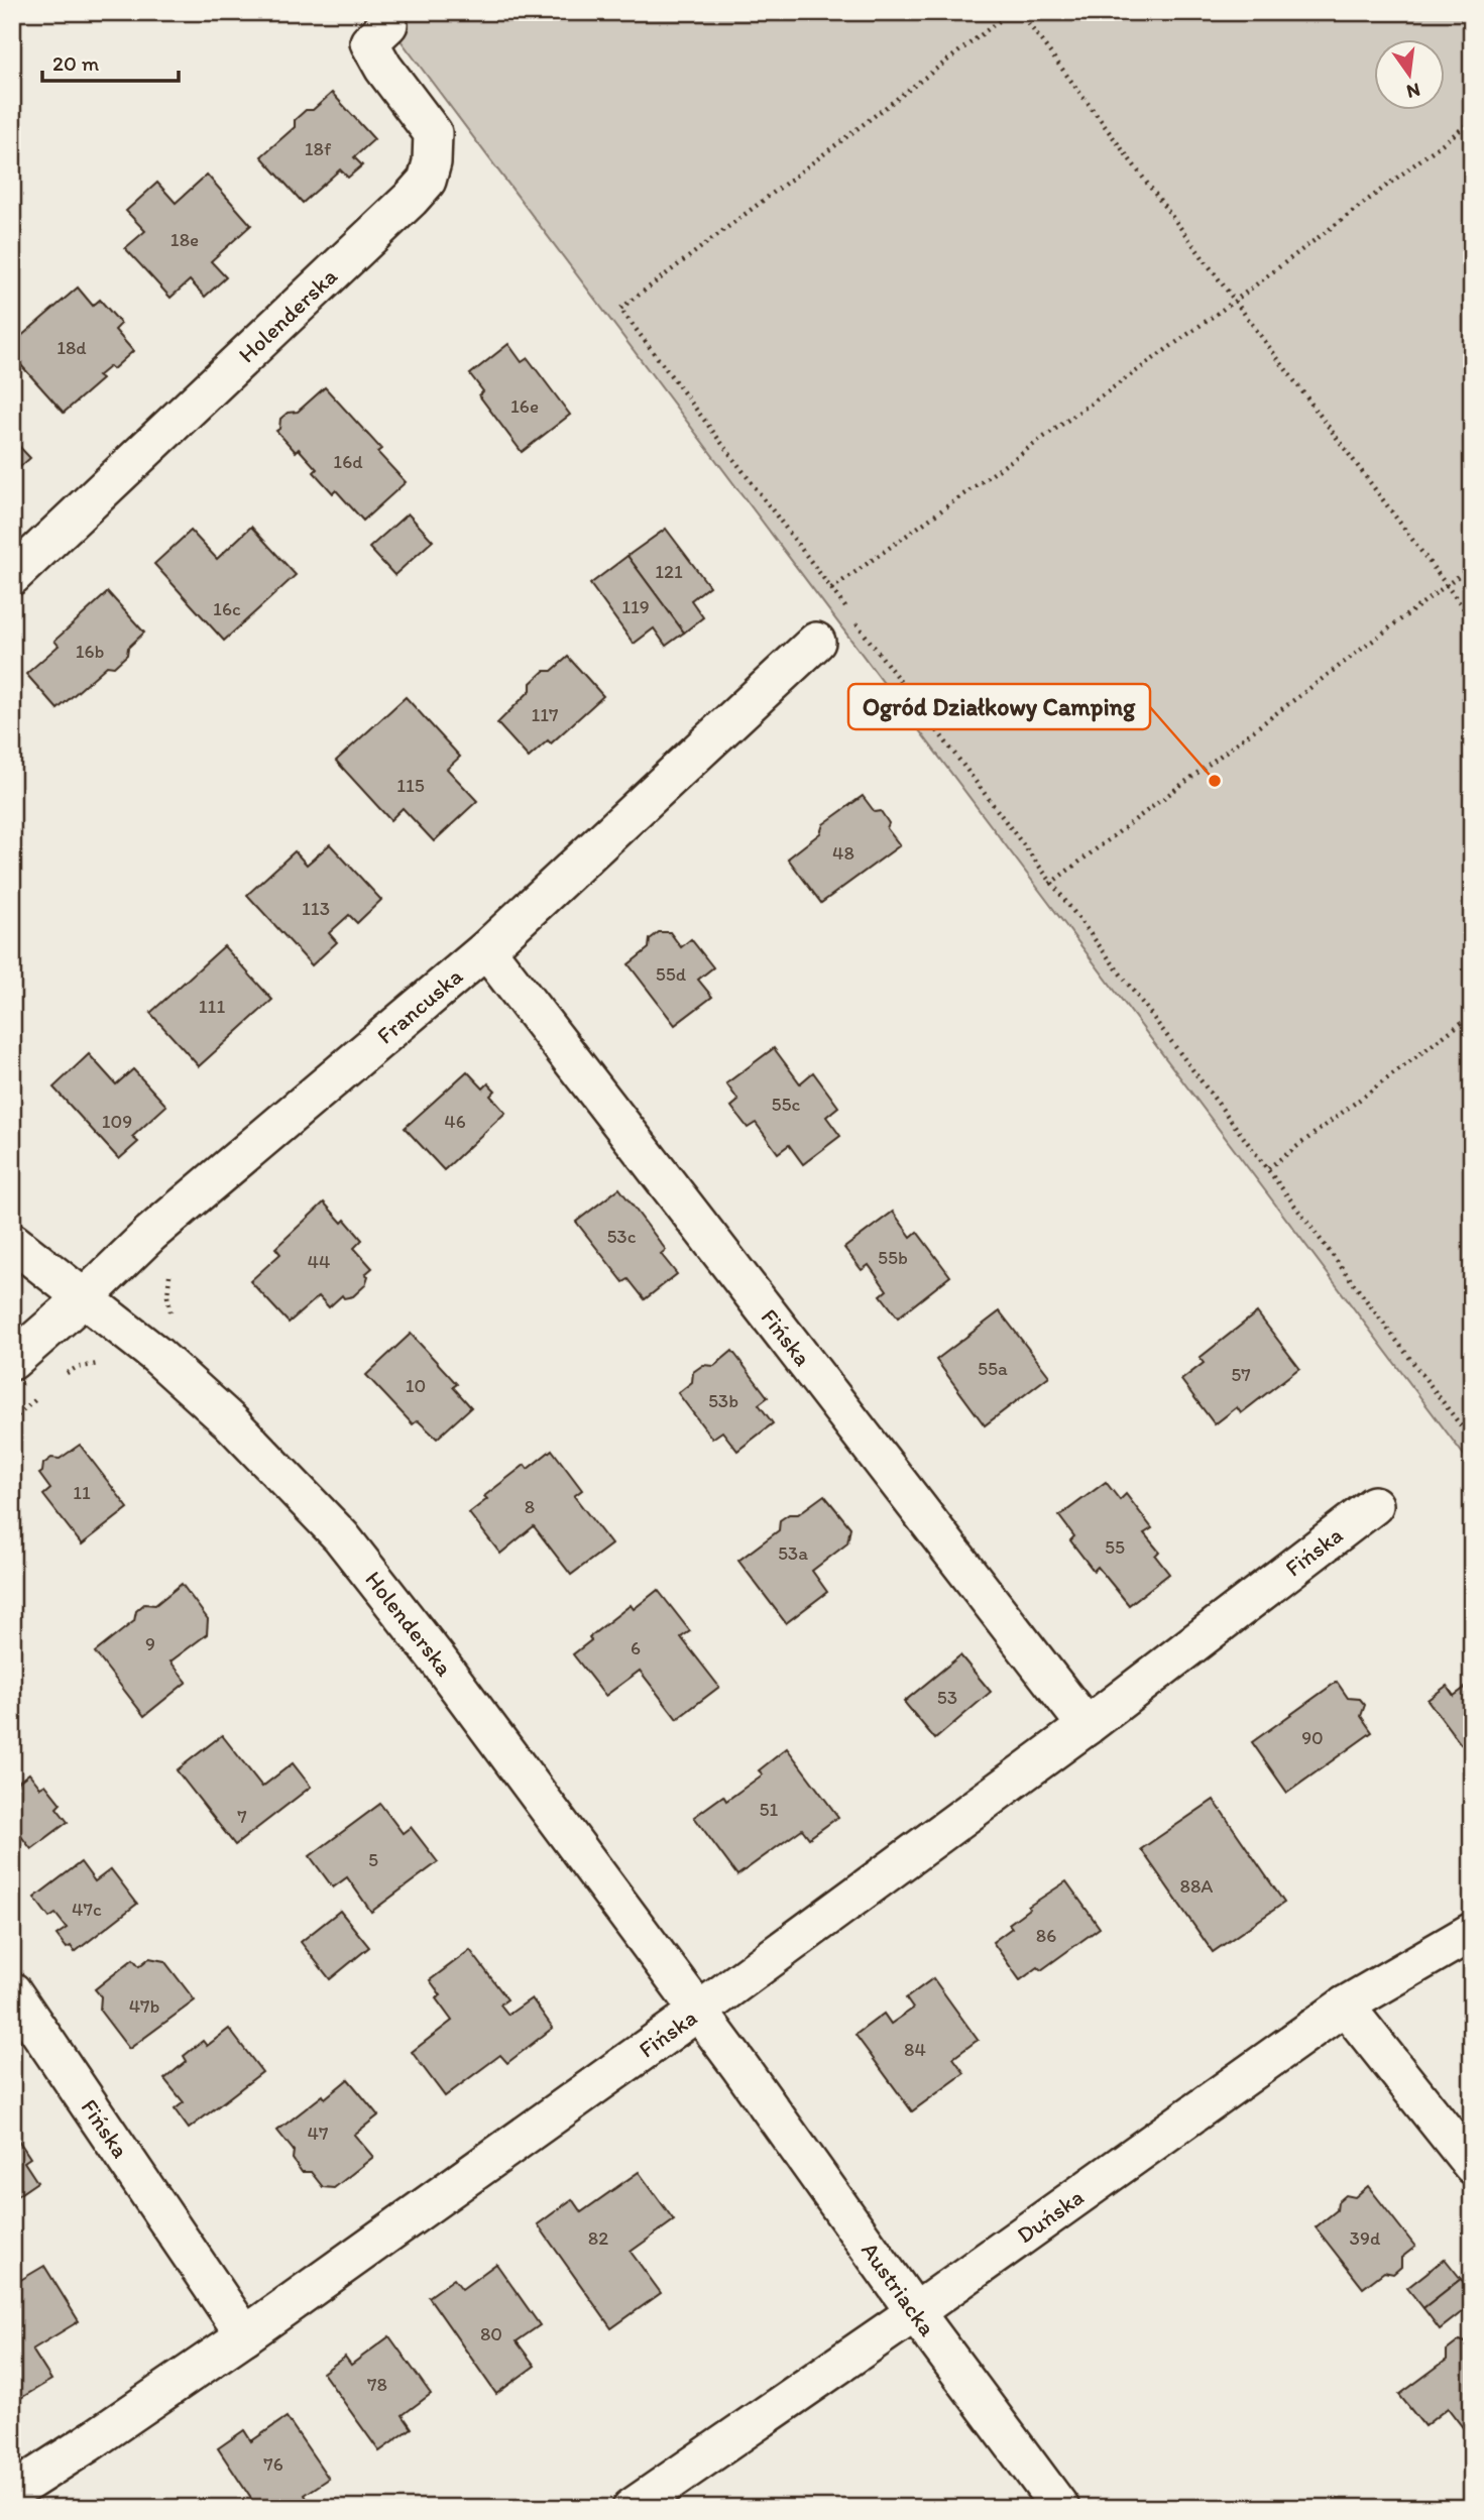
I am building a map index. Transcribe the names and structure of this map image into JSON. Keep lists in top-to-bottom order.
{
  "streets": {
    "street": [
      "Holenderska",
      "Francuska",
      "Fińska",
      "Duńska",
      "Austriacka"
    ]
  },
  "crossings": [
    ["Holenderska", "Francuska"],
    ["Holenderska", "Fińska"],
    ["Holenderska", "Austriacka"],
    ["Francuska", "Fińska"],
    ["Duńska", "Austriacka"]
  ],
  "places": ["Ogród Działkowy Camping"],
  "house_numbers": [
    "18f",
    "18e",
    "18d",
    "16e",
    "16d",
    "121",
    "119",
    "16c",
    "16b",
    "117",
    "115",
    "48",
    "113",
    "55d",
    "111",
    "55c",
    "109",
    "46",
    "53c",
    "55b",
    "44",
    "55a",
    "57",
    "10",
    "53b",
    "11",
    "8",
    "55",
    "53a",
    "9",
    "6",
    "53",
    "90",
    "51",
    "7",
    "5",
    "88A",
    "47c",
    "86",
    "47b",
    "84",
    "47",
    "82",
    "39d",
    "80",
    "78",
    "76"
  ],
  "scale_bar": "20 m",
  "north": "bottom"
}
